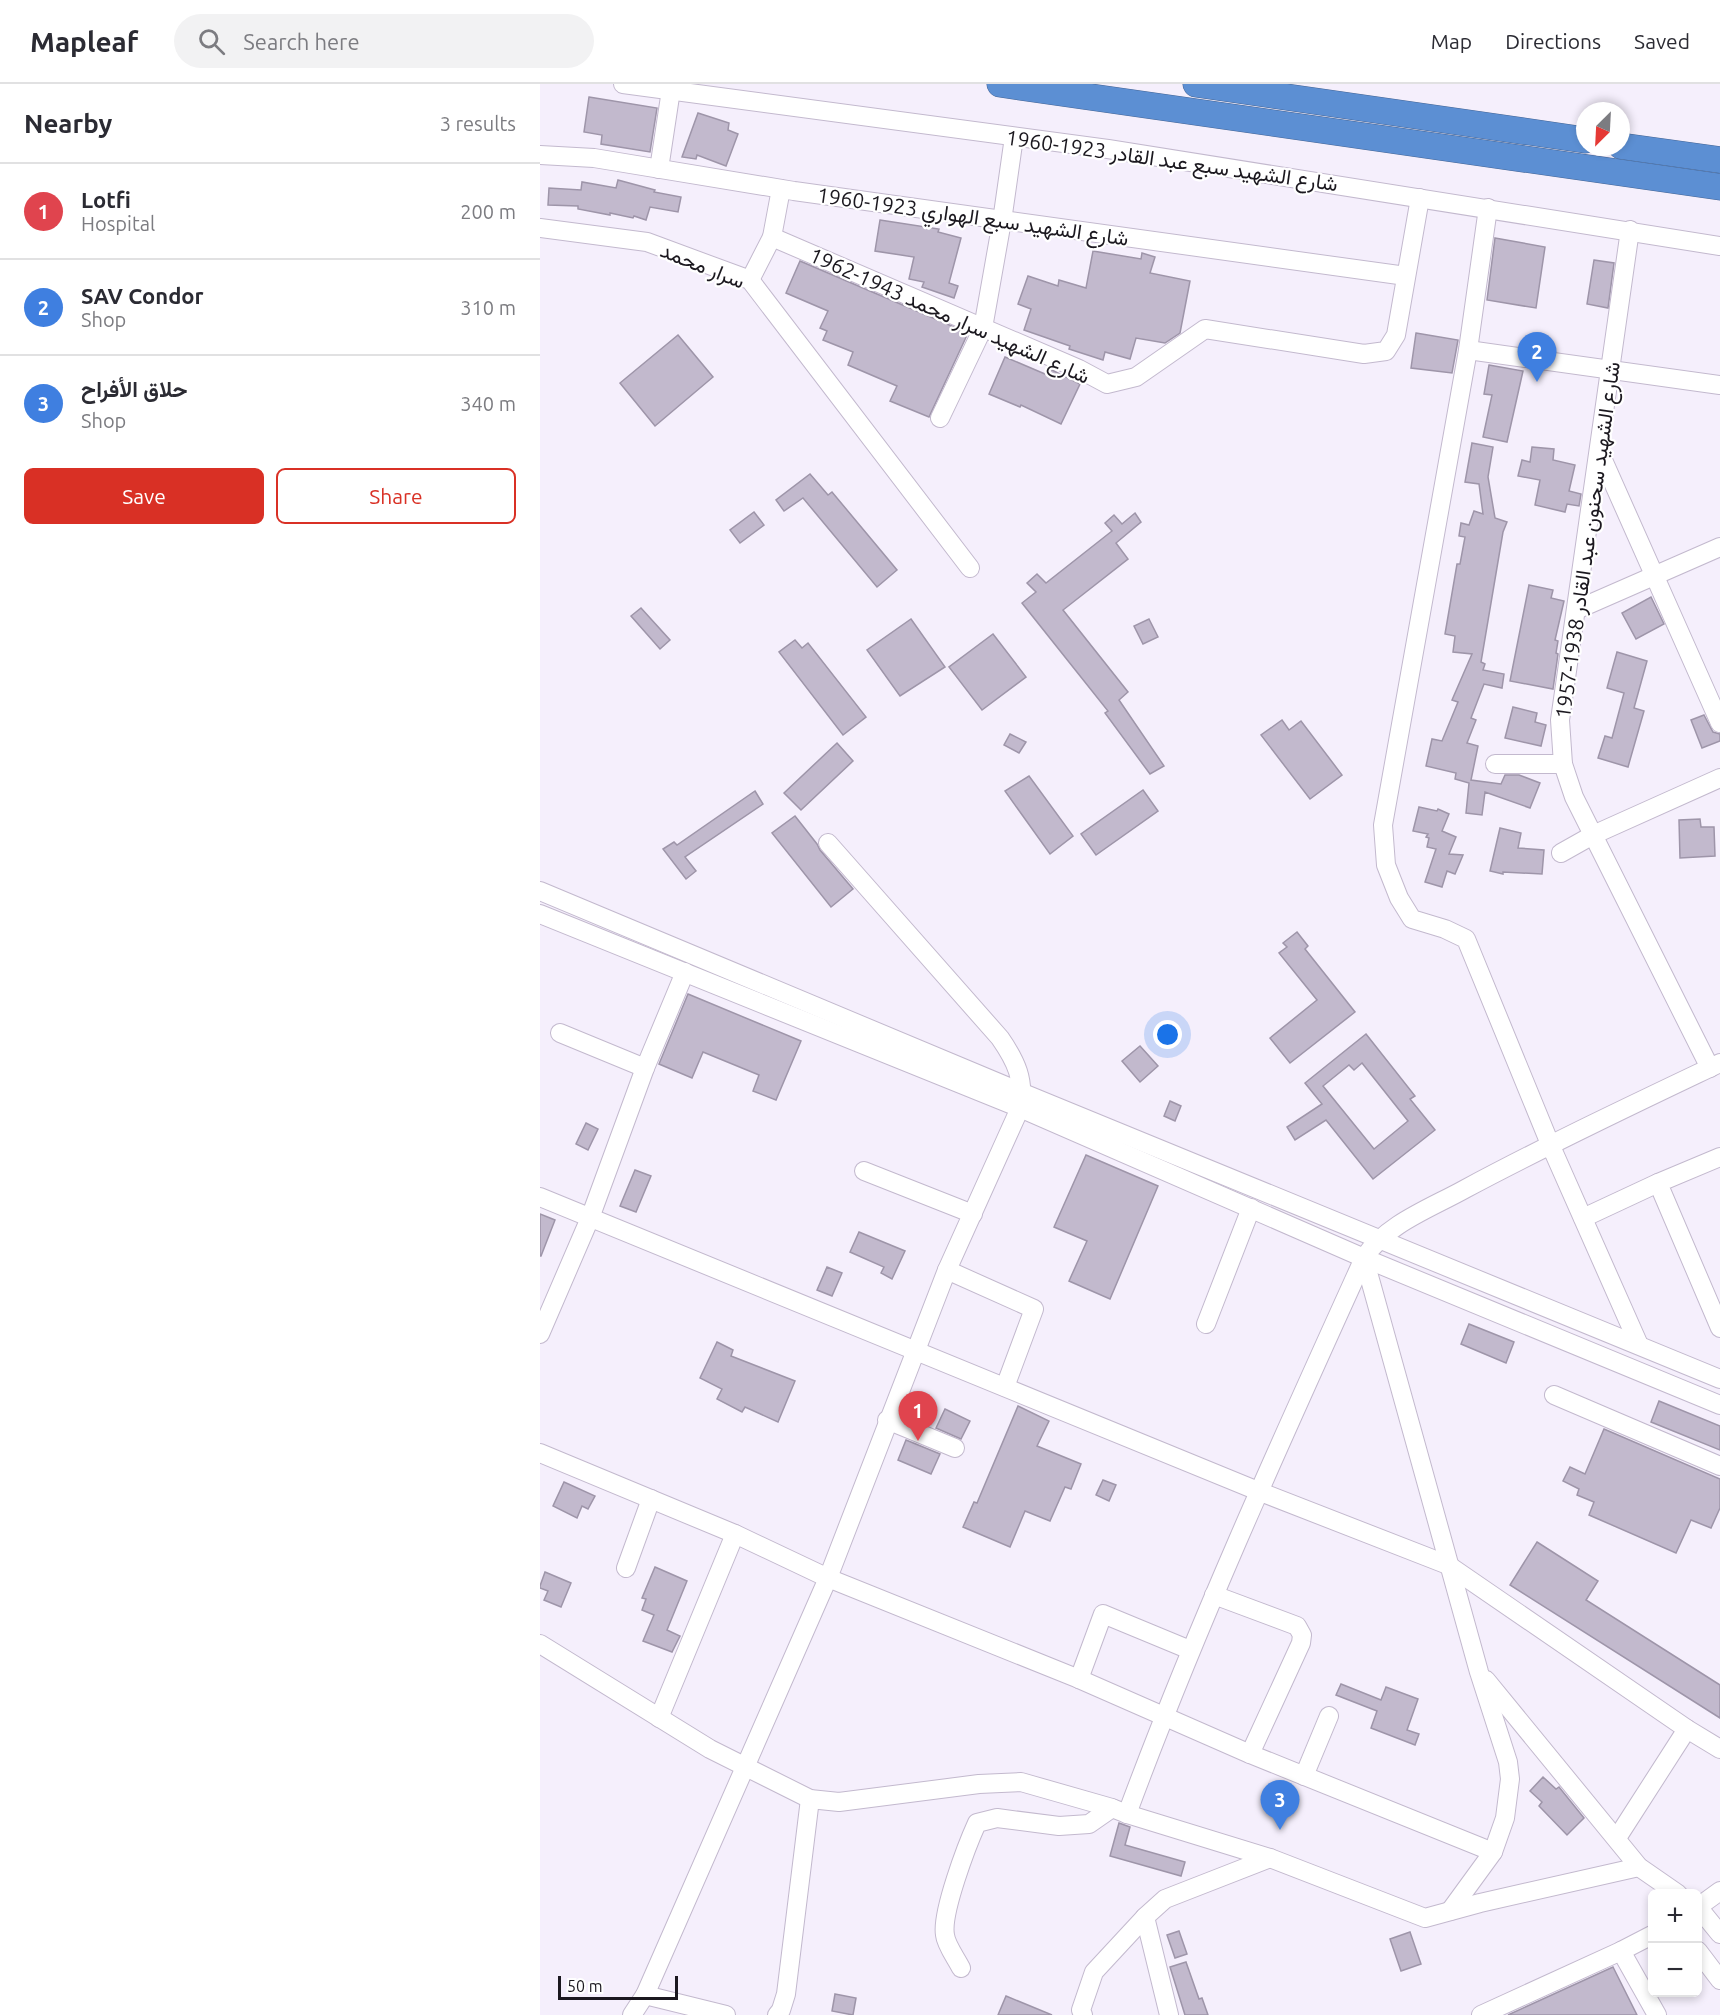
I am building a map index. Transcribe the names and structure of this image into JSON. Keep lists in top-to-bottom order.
{
  "streets": {
    "street": [
      "شارع الشهيد سبع عبد القادر 1923-1960",
      "شارع الشهيد سبع الهواري 1923-1960",
      "سرار محمد",
      "شارع الشهيد سرار محمد 1943-1962",
      "شارع الشهيد سحنون عبد القادر 1938-1957"
    ]
  },
  "crossings": [
    ["شارع الشهيد سبع عبد القادر 1923-1960", "شارع الشهيد سرار محمد 1943-1962"],
    ["شارع الشهيد سبع عبد القادر 1923-1960", "شارع الشهيد سحنون عبد القادر 1938-1957"],
    ["شارع الشهيد سبع الهواري 1923-1960", "شارع الشهيد سرار محمد 1943-1962"]
  ],
  "scale_bar": "50 m",
  "north": "bottom left",
  "page": {
    "header": "Mapleaf",
    "search": "Search here",
    "nav": ["Map", "Directions", "Saved"],
    "heading": ["Nearby", "3 results"],
    "list": [
      {
        "mark": "1",
        "name": "Lotfi",
        "note": "Hospital",
        "value": "200 m"
      },
      {
        "mark": "2",
        "name": "SAV Condor",
        "note": "Shop",
        "value": "310 m"
      },
      {
        "mark": "3",
        "name": "حلاق الأفراح",
        "note": "Shop",
        "value": "340 m"
      }
    ],
    "pins": ["2", "1", "3"],
    "buttons": ["Save", "Share"],
    "map_buttons": ["+", "−"],
    "scale": "50 m"
  }
}
